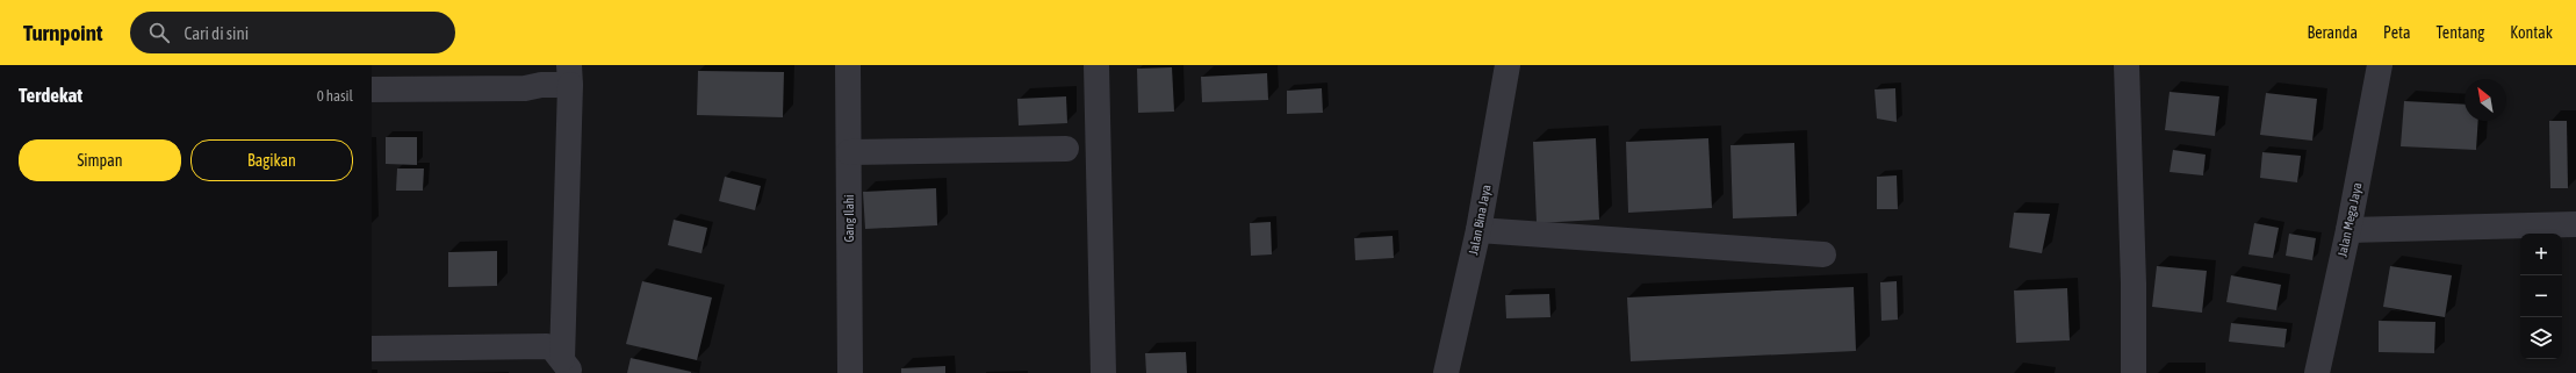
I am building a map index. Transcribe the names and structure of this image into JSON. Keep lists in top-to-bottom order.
{
  "streets": {
    "street": ["Gang Ilahi", "Jalan Bina Jaya", "Jalan Mega Jaya"]
  },
  "north": "top left",
  "page": {
    "header": "Turnpoint",
    "search": "Cari di sini",
    "nav": [
      "Beranda",
      "Peta",
      "Tentang",
      "Kontak"
    ],
    "heading": ["Terdekat", "0 hasil"],
    "buttons": ["Simpan", "Bagikan"],
    "map_buttons": ["+", "−"]
  }
}
